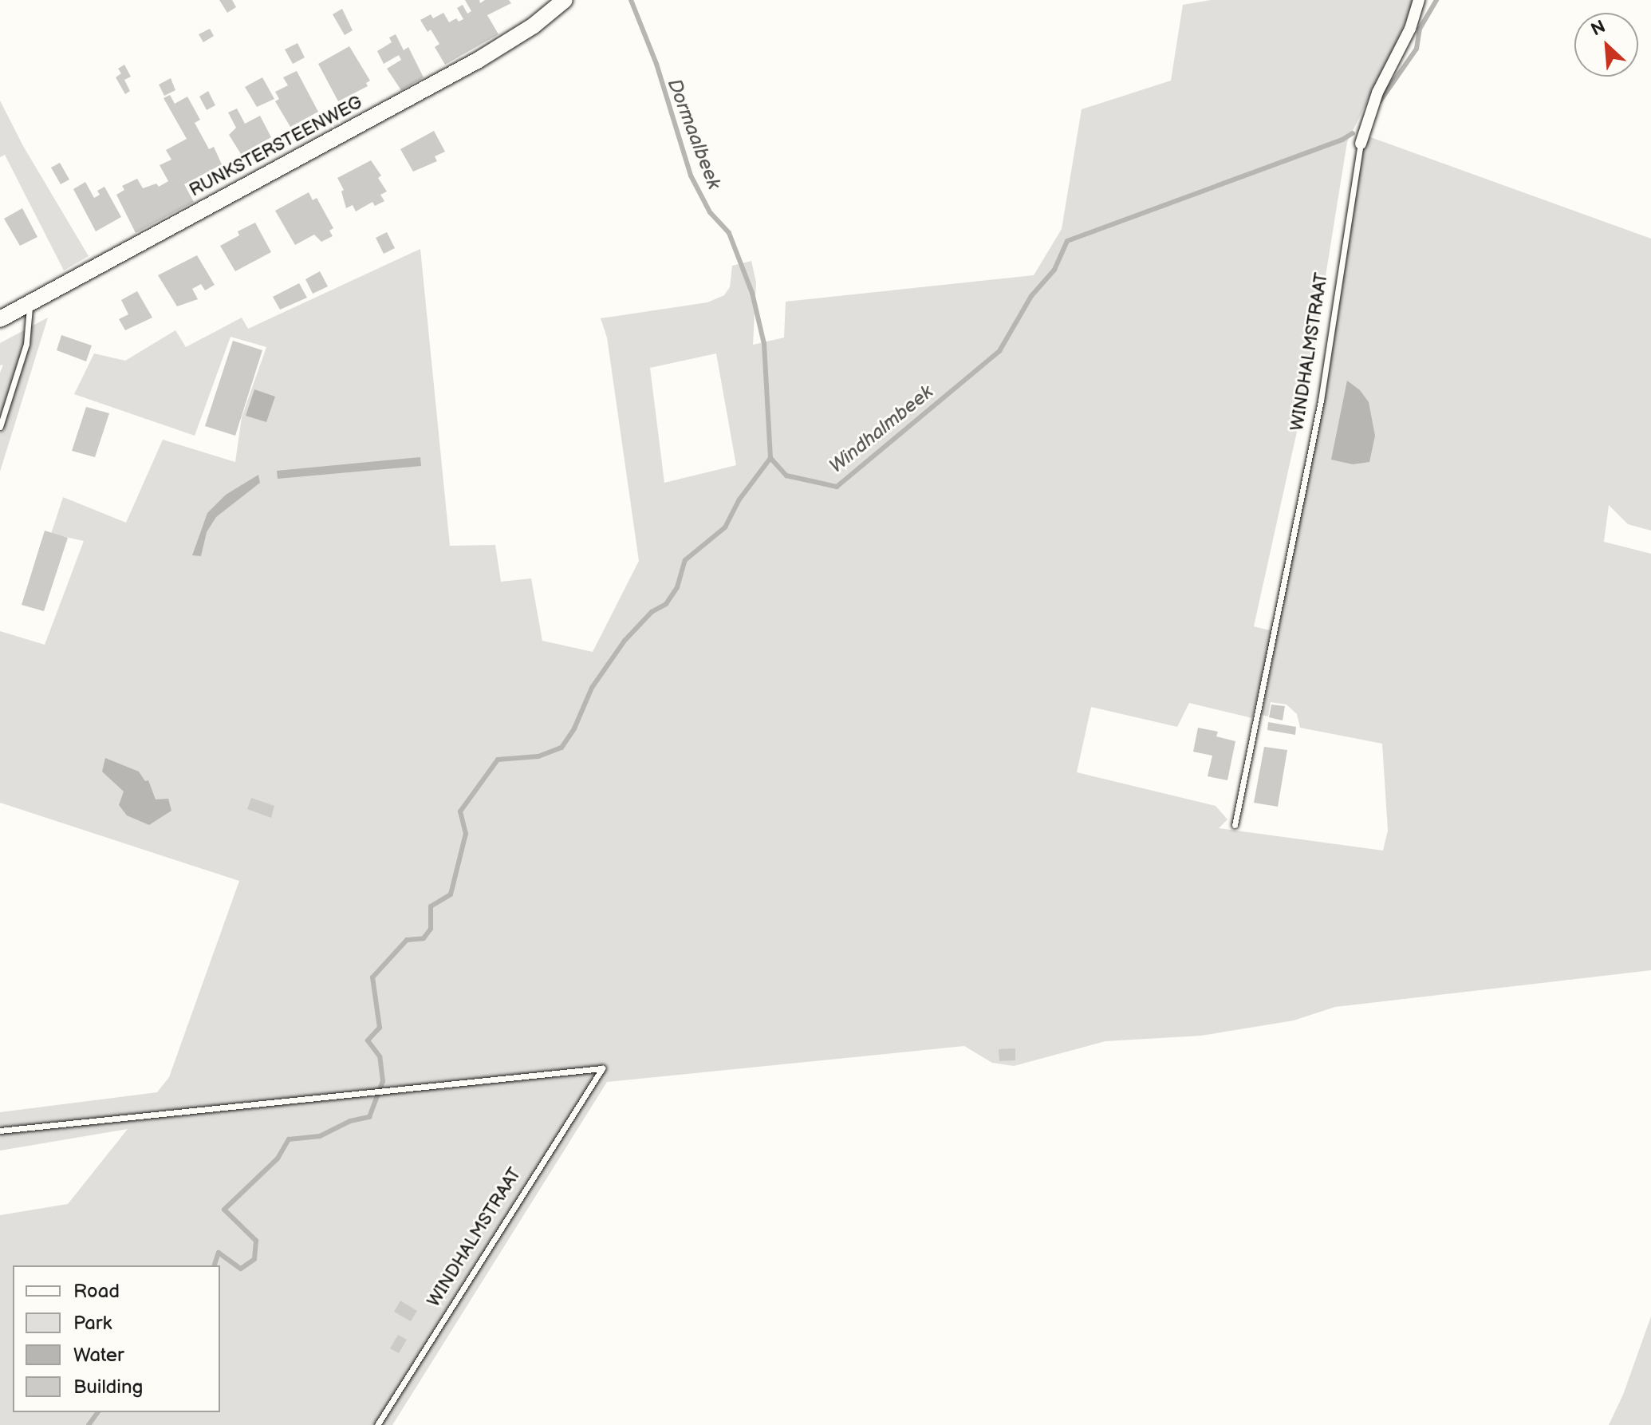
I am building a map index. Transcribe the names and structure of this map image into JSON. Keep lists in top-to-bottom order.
{
  "streets": {
    "street": ["RUNKSTERSTEENWEG", "WINDHALMSTRAAT"]
  },
  "water": ["Dormaalbeek", "Windhalmbeek"],
  "legend": [
    "Road",
    "Park",
    "Water",
    "Building"
  ],
  "north": "top left"
}
